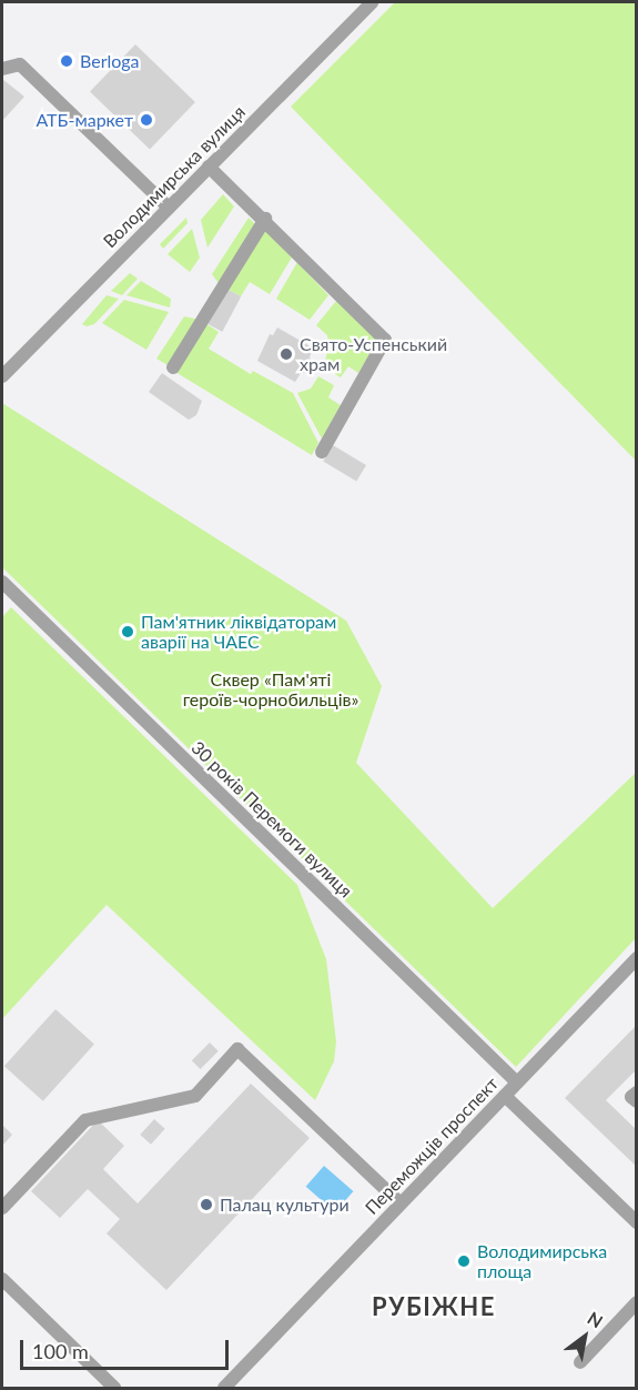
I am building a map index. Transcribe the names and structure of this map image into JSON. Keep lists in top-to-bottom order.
{
  "streets": {
    "street": ["Володимирська вулиця", "30 років Перемоги вулиця", "Переможців проспект"]
  },
  "crossings": [
    ["30 років Перемоги вулиця", "Переможців проспект"]
  ],
  "districts": ["РУБІЖНЕ"],
  "parks": ["Сквер «Пам'яті героїв-чорнобильців»"],
  "places": [
    "Berloga",
    "АТБ-маркет",
    "Свято-Успенський храм",
    "Пам'ятник ліквідаторам аварії на ЧАЕС",
    "Палац культури",
    "Володимирська площа"
  ],
  "scale_bar": "100 m",
  "north": "top right"
}
